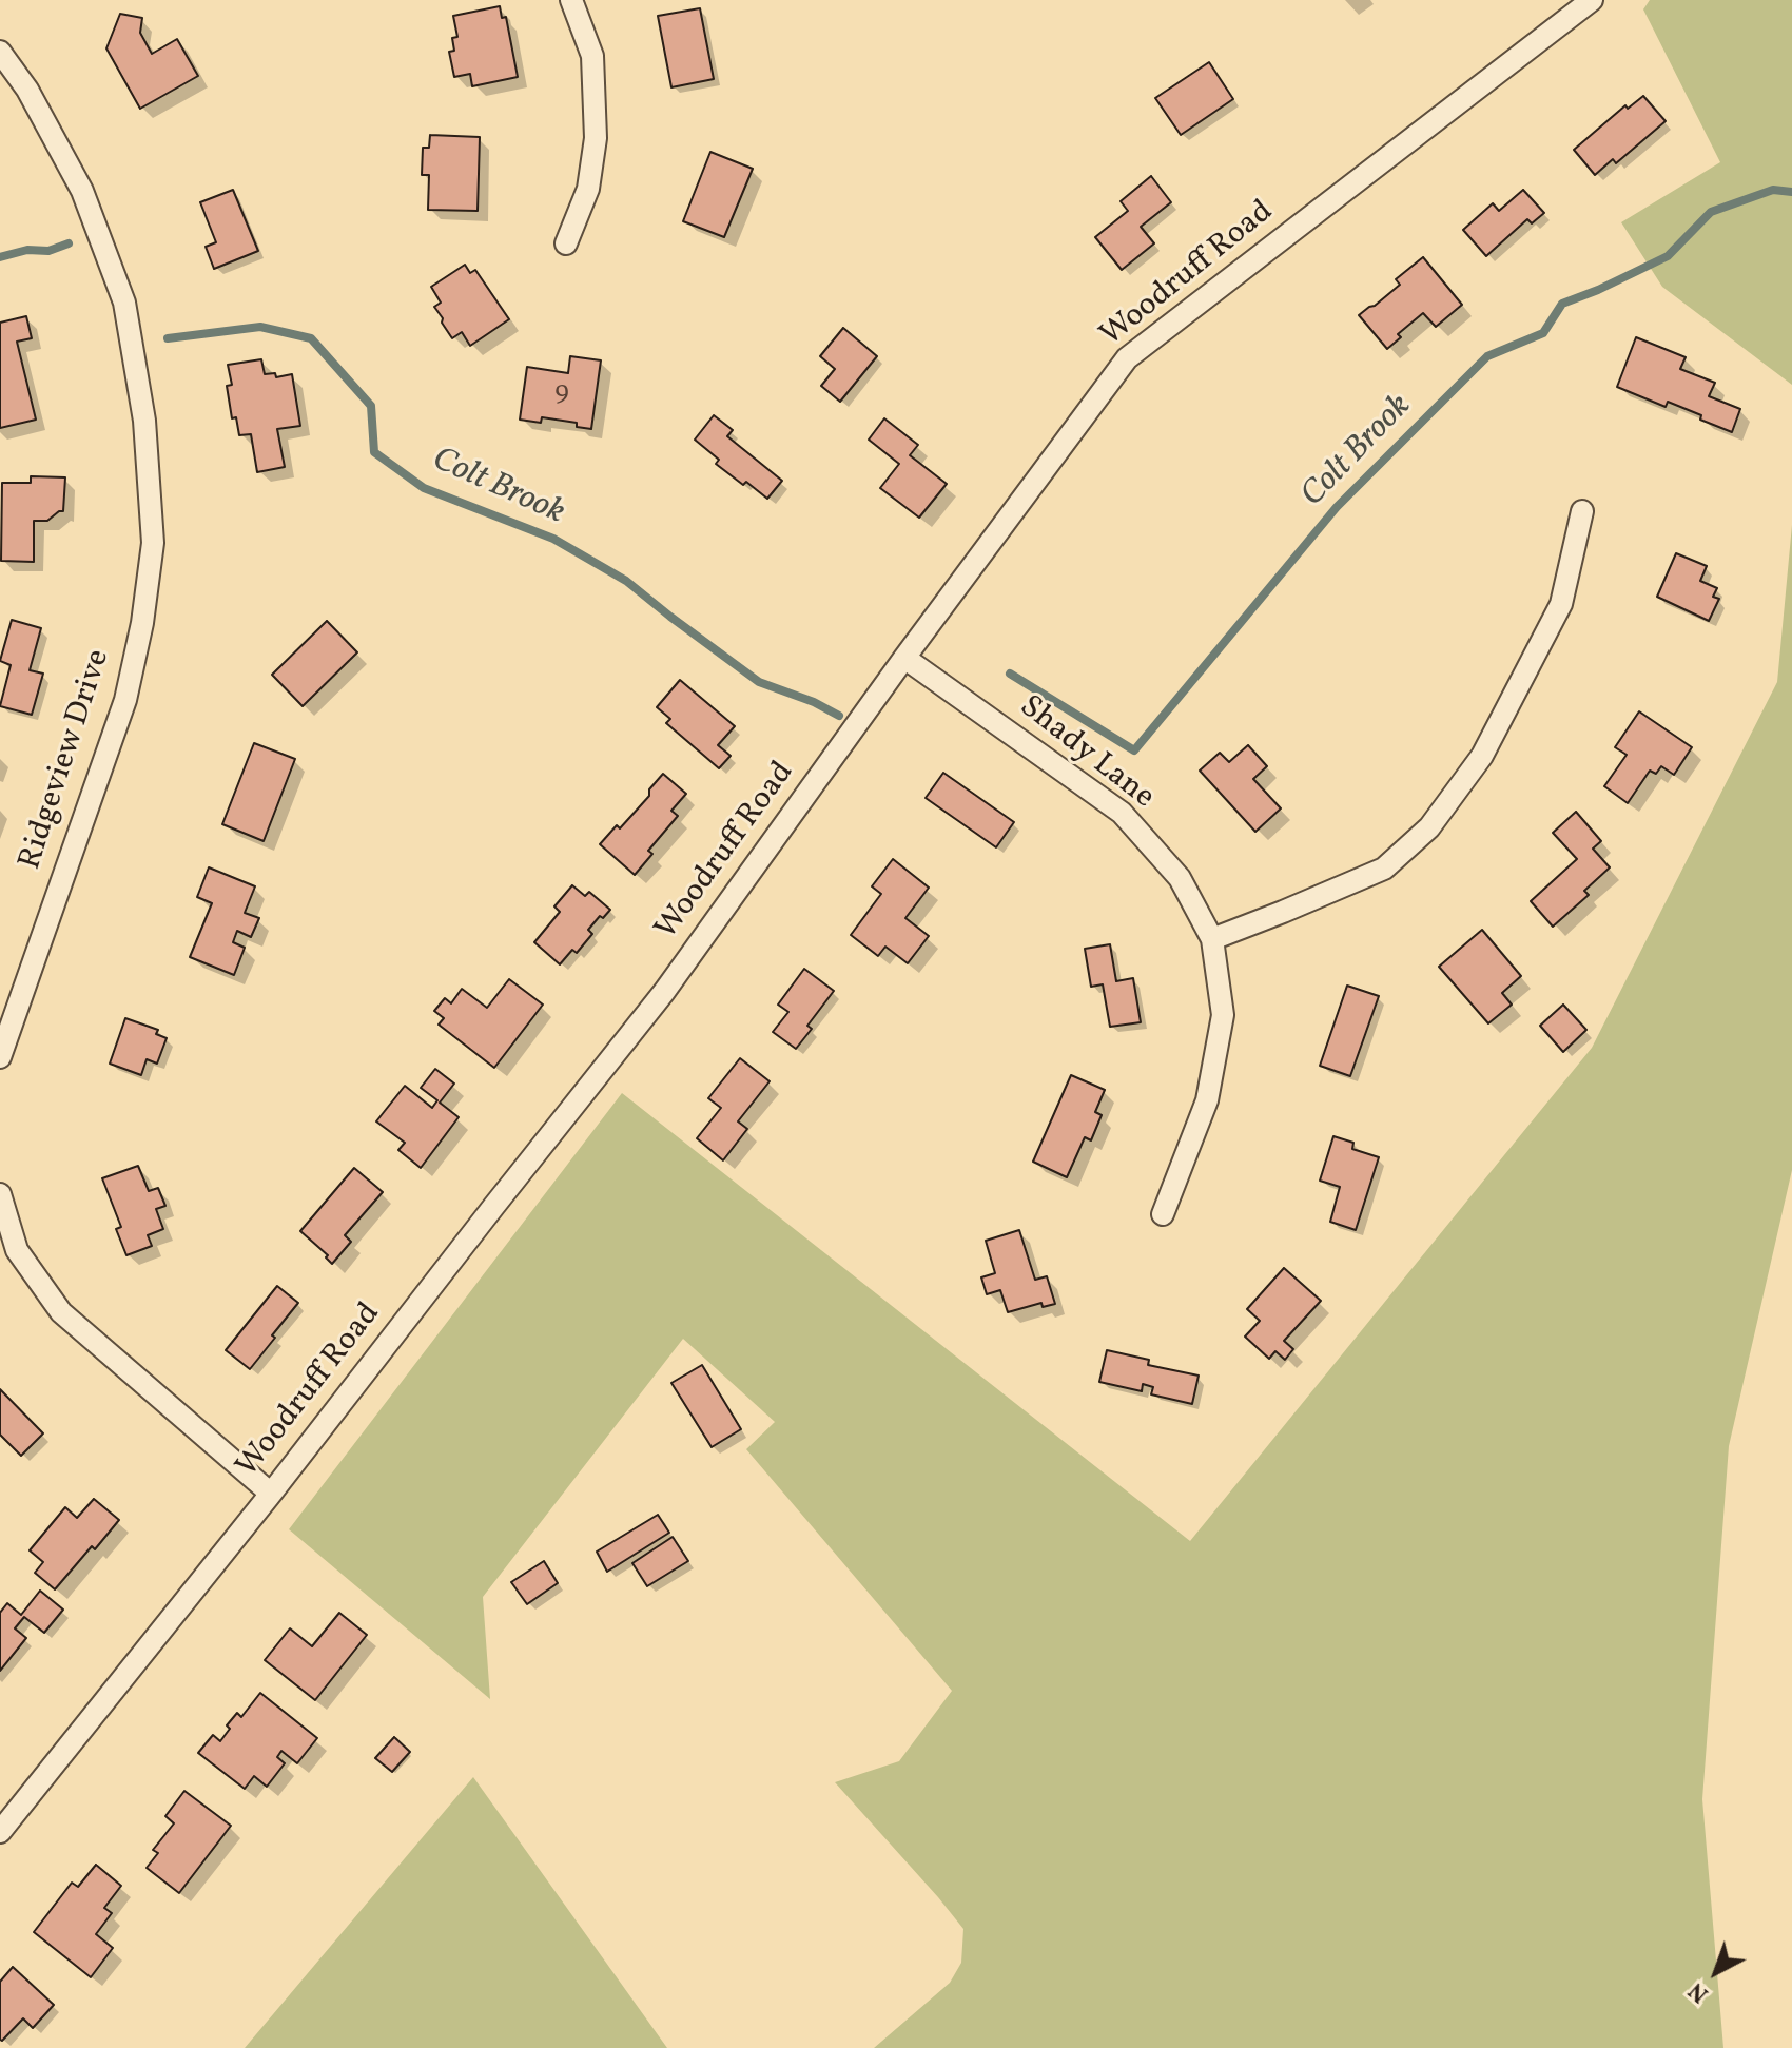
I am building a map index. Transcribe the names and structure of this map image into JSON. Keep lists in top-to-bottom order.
{
  "streets": {
    "street": ["Woodruff Road", "Shady Lane", "Ridgeview Drive"]
  },
  "crossings": [
    ["Woodruff Road", "Shady Lane"]
  ],
  "water": ["Colt Brook"],
  "house_numbers": ["9"],
  "north": "bottom left"
}
